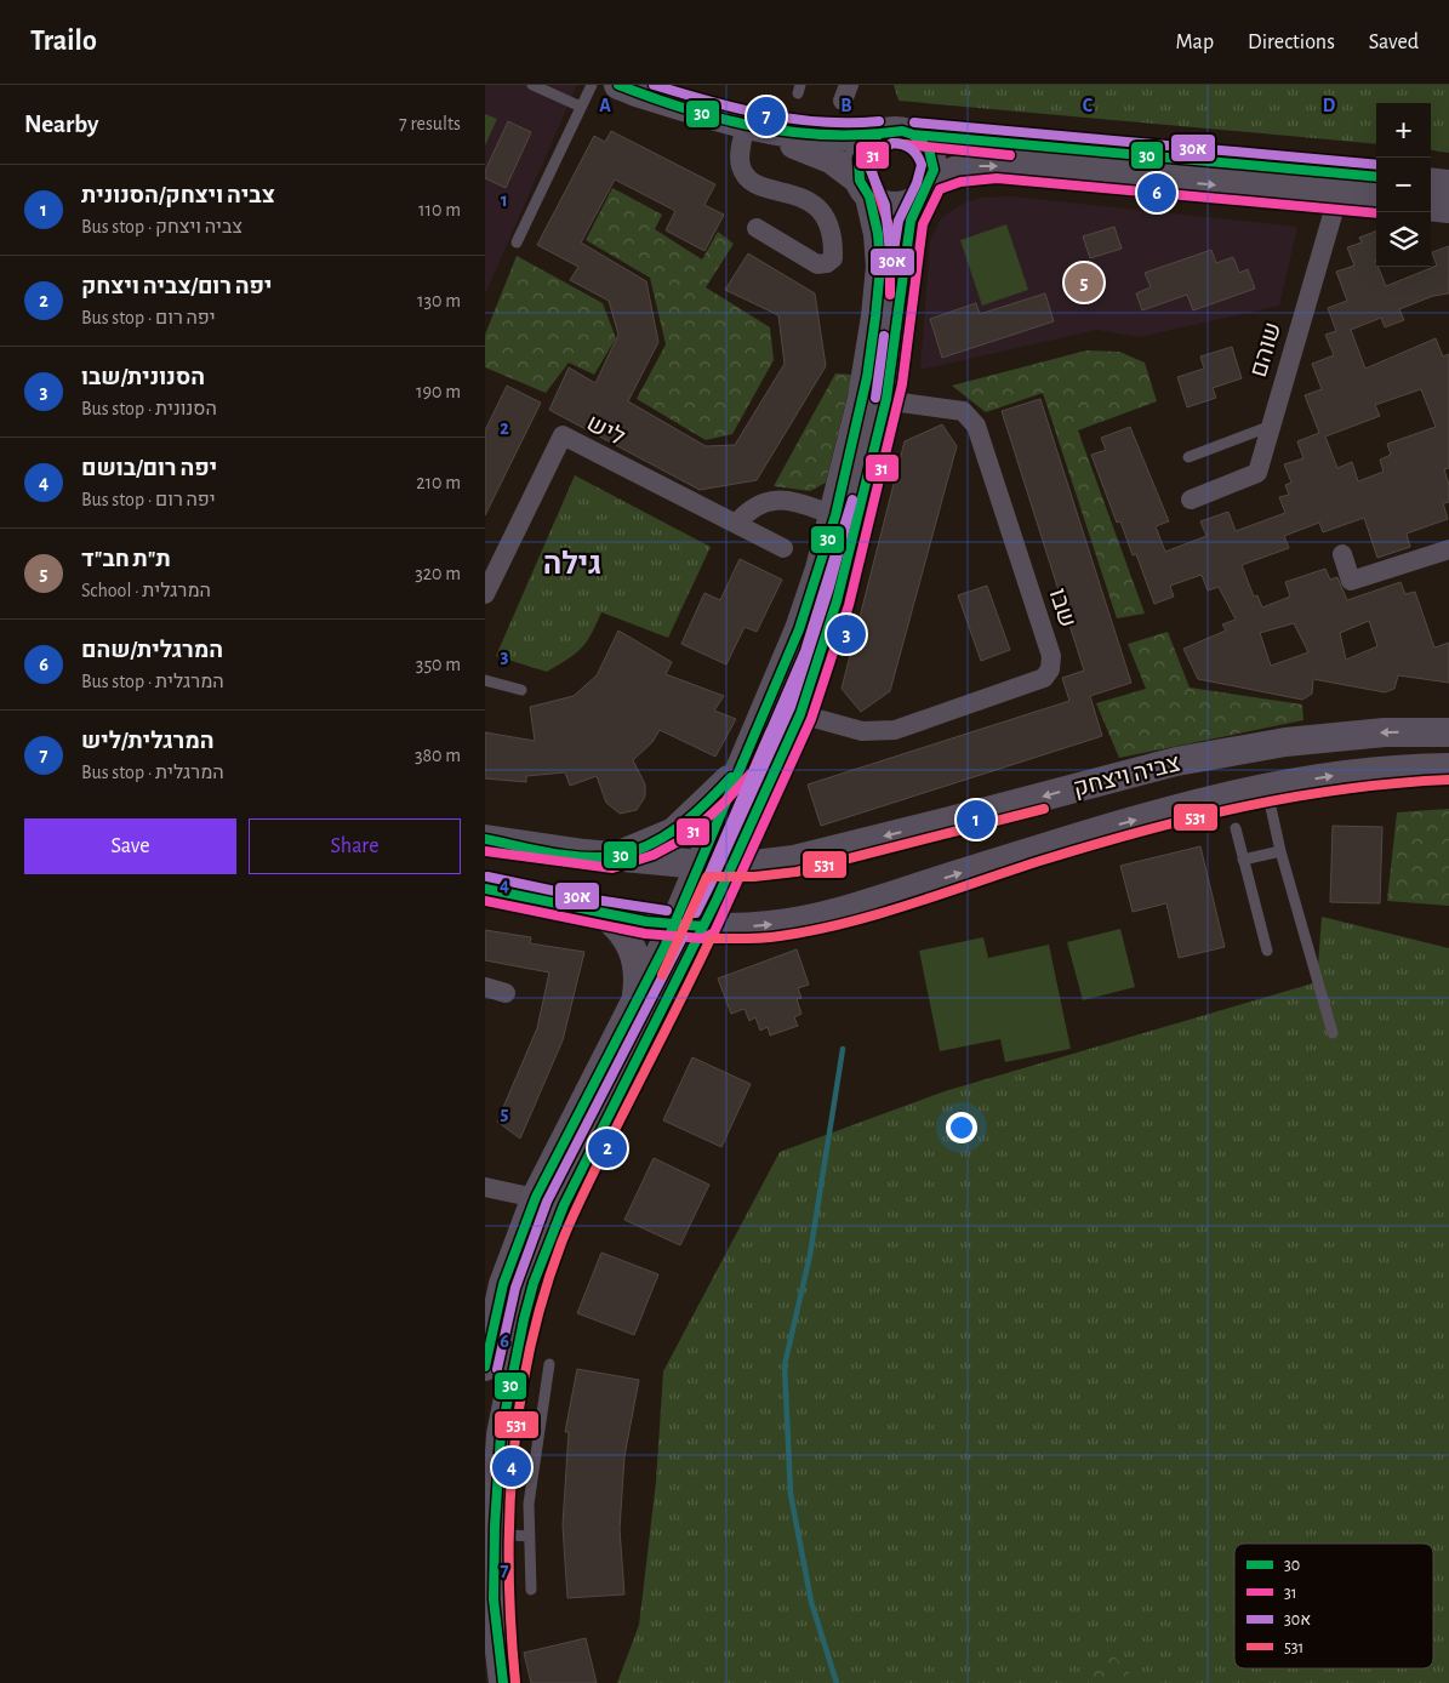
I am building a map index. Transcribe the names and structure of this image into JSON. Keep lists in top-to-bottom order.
{
  "streets": {
    "street": [
      "שוהם",
      "ליש",
      "שבו",
      "צביה ויצחק"
    ]
  },
  "districts": ["גילה"],
  "lines": [
    "transit line 30",
    "transit line 30א",
    "transit line 31",
    "transit line 531"
  ],
  "legend": [
    "30",
    "31",
    "30א",
    "531"
  ],
  "page": {
    "header": "Trailo",
    "nav": ["Map", "Directions", "Saved"],
    "heading": ["Nearby", "7 results"],
    "pins": [
      "7",
      "6",
      "5",
      "3",
      "1",
      "2",
      "4"
    ],
    "map_buttons": ["+", "−"],
    "list": [
      {
        "mark": "1",
        "name": "צביה ויצחק/הסנונית",
        "note": "Bus stop · צביה ויצחק",
        "value": "110 m"
      },
      {
        "mark": "2",
        "name": "יפה רום/צביה ויצחק",
        "note": "Bus stop · יפה רום",
        "value": "130 m"
      },
      {
        "mark": "3",
        "name": "הסנונית/שבו",
        "note": "Bus stop · הסנונית",
        "value": "190 m"
      },
      {
        "mark": "4",
        "name": "יפה רום/בושם",
        "note": "Bus stop · יפה רום",
        "value": "210 m"
      },
      {
        "mark": "5",
        "name": "ת\"ת חב\"ד",
        "note": "School · המרגלית",
        "value": "320 m"
      },
      {
        "mark": "6",
        "name": "המרגלית/שהם",
        "note": "Bus stop · המרגלית",
        "value": "350 m"
      },
      {
        "mark": "7",
        "name": "המרגלית/ליש",
        "note": "Bus stop · המרגלית",
        "value": "380 m"
      }
    ],
    "buttons": ["Save", "Share"]
  },
  "grid": {
    "columns": [
      "A",
      "B",
      "C",
      "D"
    ],
    "rows": [
      "1",
      "2",
      "3",
      "4",
      "5",
      "6",
      "7"
    ]
  }
}
